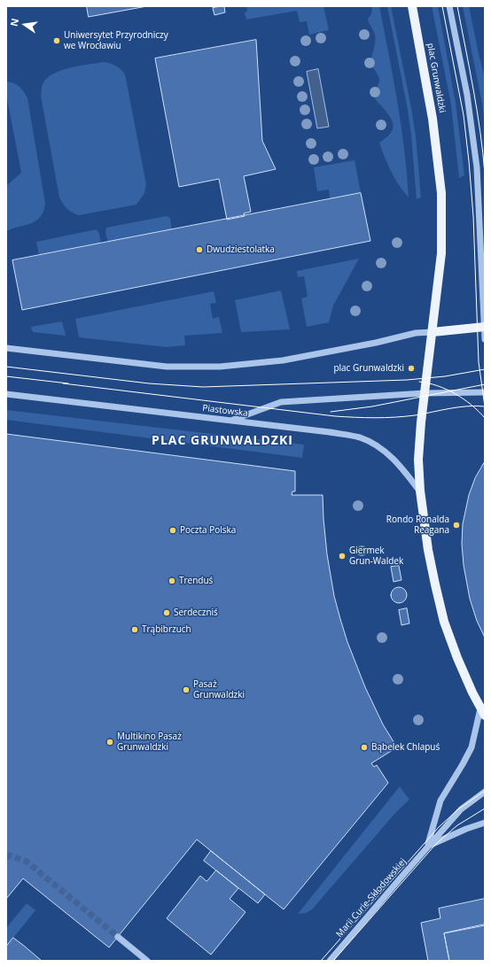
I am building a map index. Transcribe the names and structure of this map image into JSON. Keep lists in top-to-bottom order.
{
  "streets": {
    "main road": ["plac Grunwaldzki"],
    "street": ["Piastowska", "Marii Curie-Skłodowskiej"]
  },
  "crossings": [
    ["plac Grunwaldzki", "Piastowska"],
    ["plac Grunwaldzki", "Marii Curie-Skłodowskiej"]
  ],
  "districts": ["PLAC GRUNWALDZKI"],
  "places": [
    "Uniwersytet Przyrodniczy we Wrocławiu",
    "Dwudziestolatka",
    "plac Grunwaldzki",
    "Rondo Ronalda Reagana",
    "Poczta Polska",
    "Giermek Grun-Waldek",
    "Trenduś",
    "Serdeczniś",
    "Trąbibrzuch",
    "Pasaż Grunwaldzki",
    "Multikino Pasaż Grunwaldzki",
    "Bąbelek Chlapuś"
  ],
  "north": "left"
}
